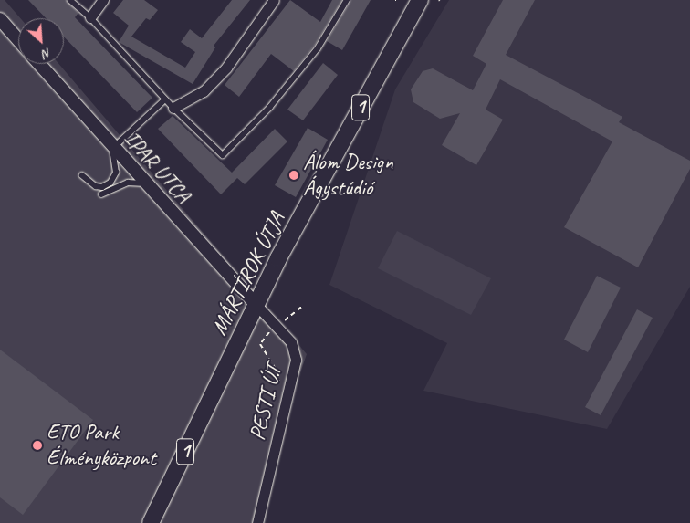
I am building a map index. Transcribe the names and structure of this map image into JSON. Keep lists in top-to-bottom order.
{
  "streets": {
    "main road": ["1", "MÁRTÍROK ÚTJA"],
    "street": ["IPAR UTCA", "PESTI ÚT"]
  },
  "crossings": [
    ["IPAR UTCA", "MÁRTÍROK ÚTJA"],
    ["IPAR UTCA", "PESTI ÚT"],
    ["MÁRTÍROK ÚTJA", "PESTI ÚT"]
  ],
  "places": ["Álom Design Ágystúdió", "ETO Park Élményközpont"],
  "north": "bottom right"
}
